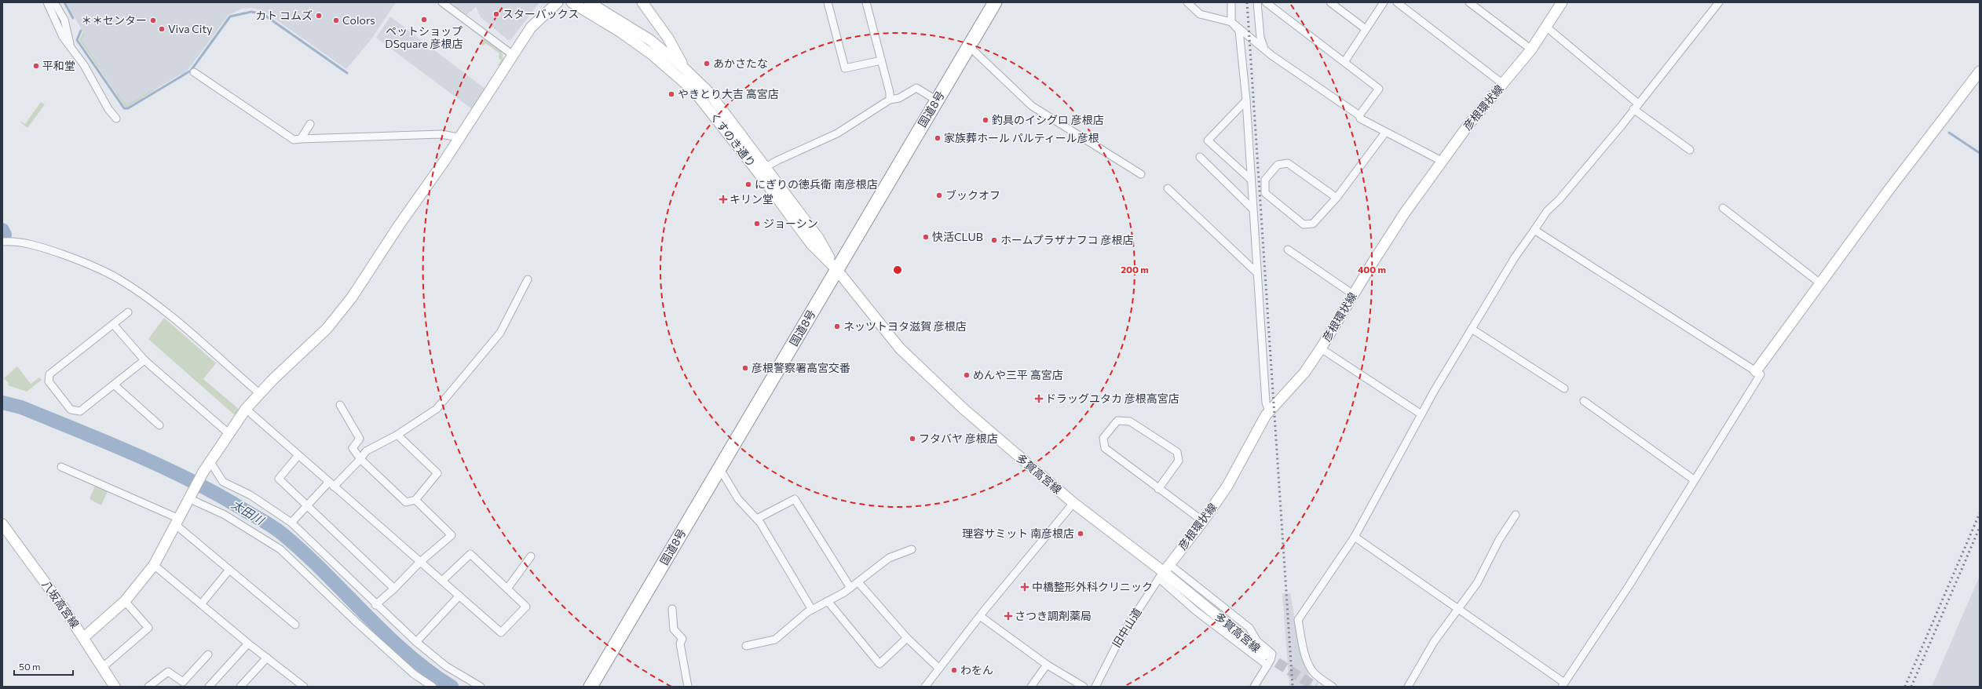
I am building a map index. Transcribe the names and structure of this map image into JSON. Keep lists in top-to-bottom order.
{
  "streets": {
    "highway": ["国道8号"],
    "main road": [
      "彦根環状線",
      "くすのき通り",
      "多賀高宮線",
      "八坂高宮線"
    ],
    "street": ["旧中山道"]
  },
  "crossings": [
    ["彦根環状線", "多賀高宮線"],
    ["彦根環状線", "旧中山道"],
    ["国道8号", "くすのき通り"],
    ["国道8号", "多賀高宮線"],
    ["くすのき通り", "多賀高宮線"],
    ["多賀高宮線", "旧中山道"]
  ],
  "water": ["太田川"],
  "places": {
    "other": [
      "スターバックス",
      "カト コムズ",
      "ペットショップ DSquare 彦根店",
      "＊＊センター",
      "Colors",
      "Viva City",
      "あかさたな",
      "平和堂",
      "やきとり大吉 高宮店",
      "釣具のイシグロ 彦根店",
      "家族葬ホール パルティール彦根",
      "にぎりの徳兵衛 南彦根店",
      "ブックオフ",
      "ジョーシン",
      "快活CLUB",
      "ホームプラザナフコ 彦根店",
      "ネッツトヨタ滋賀 彦根店",
      "彦根警察署高宮交番",
      "めんや三平 高宮店",
      "フタバヤ 彦根店",
      "理容サミット 南彦根店",
      "わをん"
    ],
    "health": [
      "キリン堂",
      "ドラッグユタカ 彦根高宮店",
      "中橋整形外科クリニック",
      "さつき調剤薬局"
    ]
  },
  "scale_bar": "50 m",
  "rings": ["200 m", "400 m"]
}
